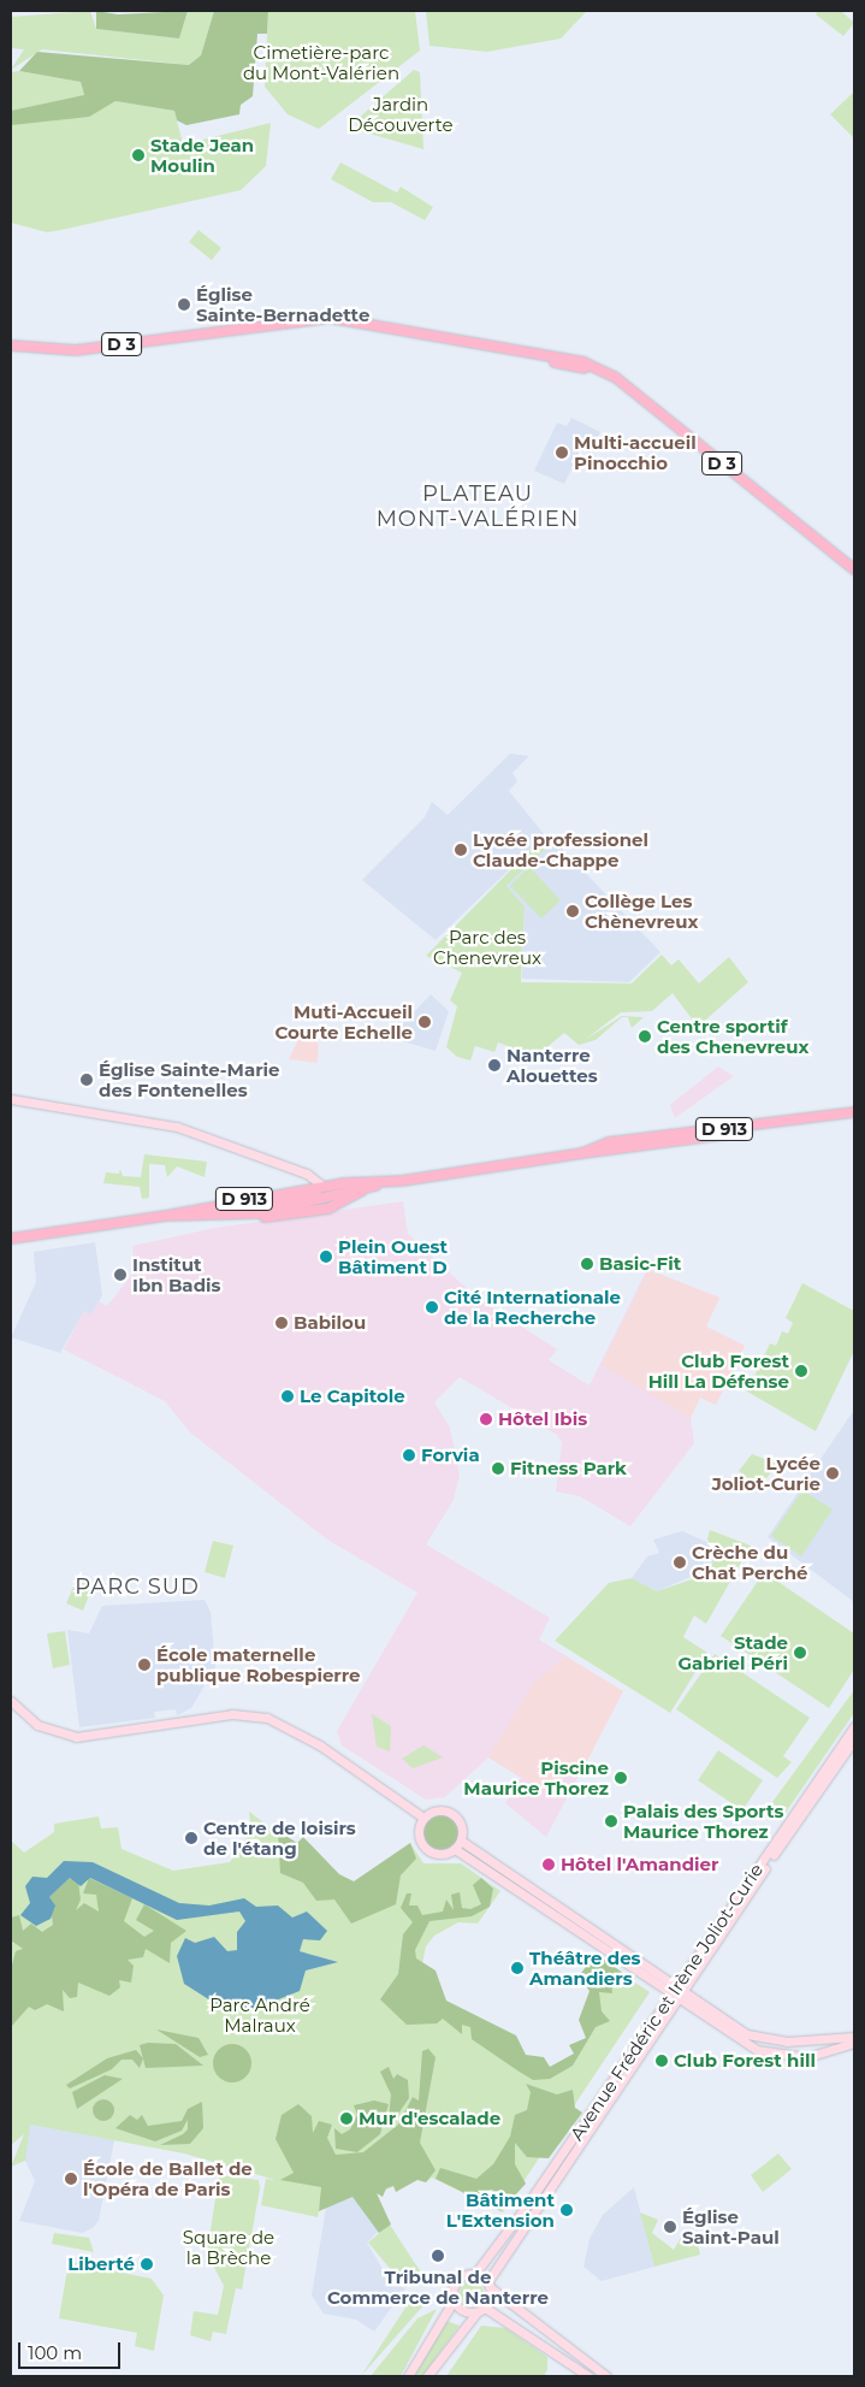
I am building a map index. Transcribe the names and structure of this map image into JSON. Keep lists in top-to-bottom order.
{
  "streets": {
    "main road": ["D 3", "D 913", "Avenue Frédéric et Irène Joliot-Curie"]
  },
  "districts": ["PLATEAU MONT-VALÉRIEN", "PARC SUD"],
  "parks": [
    "Cimetière-parc du Mont-Valérien",
    "Jardin Découverte",
    "Parc des Chenevreux",
    "Parc André Malraux",
    "Square de la Brèche"
  ],
  "places": [
    "Stade Jean Moulin",
    "Église Sainte-Bernadette",
    "Multi-accueil Pinocchio",
    "Lycée professionel Claude-Chappe",
    "Collège Les Chènevreux",
    "Muti-Accueil Courte Echelle",
    "Centre sportif des Chenevreux",
    "Nanterre Alouettes",
    "Église Sainte-Marie des Fontenelles",
    "Plein Ouest Bâtiment D",
    "Basic-Fit",
    "Institut Ibn Badis",
    "Cité Internationale de la Recherche",
    "Babilou",
    "Club Forest Hill La Défense",
    "Le Capitole",
    "Hôtel Ibis",
    "Forvia",
    "Fitness Park",
    "Lycée Joliot-Curie",
    "Crèche du Chat Perché",
    "Stade Gabriel Péri",
    "École maternelle publique Robespierre",
    "Piscine Maurice Thorez",
    "Palais des Sports Maurice Thorez",
    "Centre de loisirs de l'étang",
    "Hôtel l'Amandier",
    "Théâtre des Amandiers",
    "Club Forest hill",
    "Mur d'escalade",
    "École de Ballet de l'Opéra de Paris",
    "Bâtiment L'Extension",
    "Église Saint-Paul",
    "Tribunal de Commerce de Nanterre",
    "Liberté"
  ],
  "scale_bar": "100 m"
}
